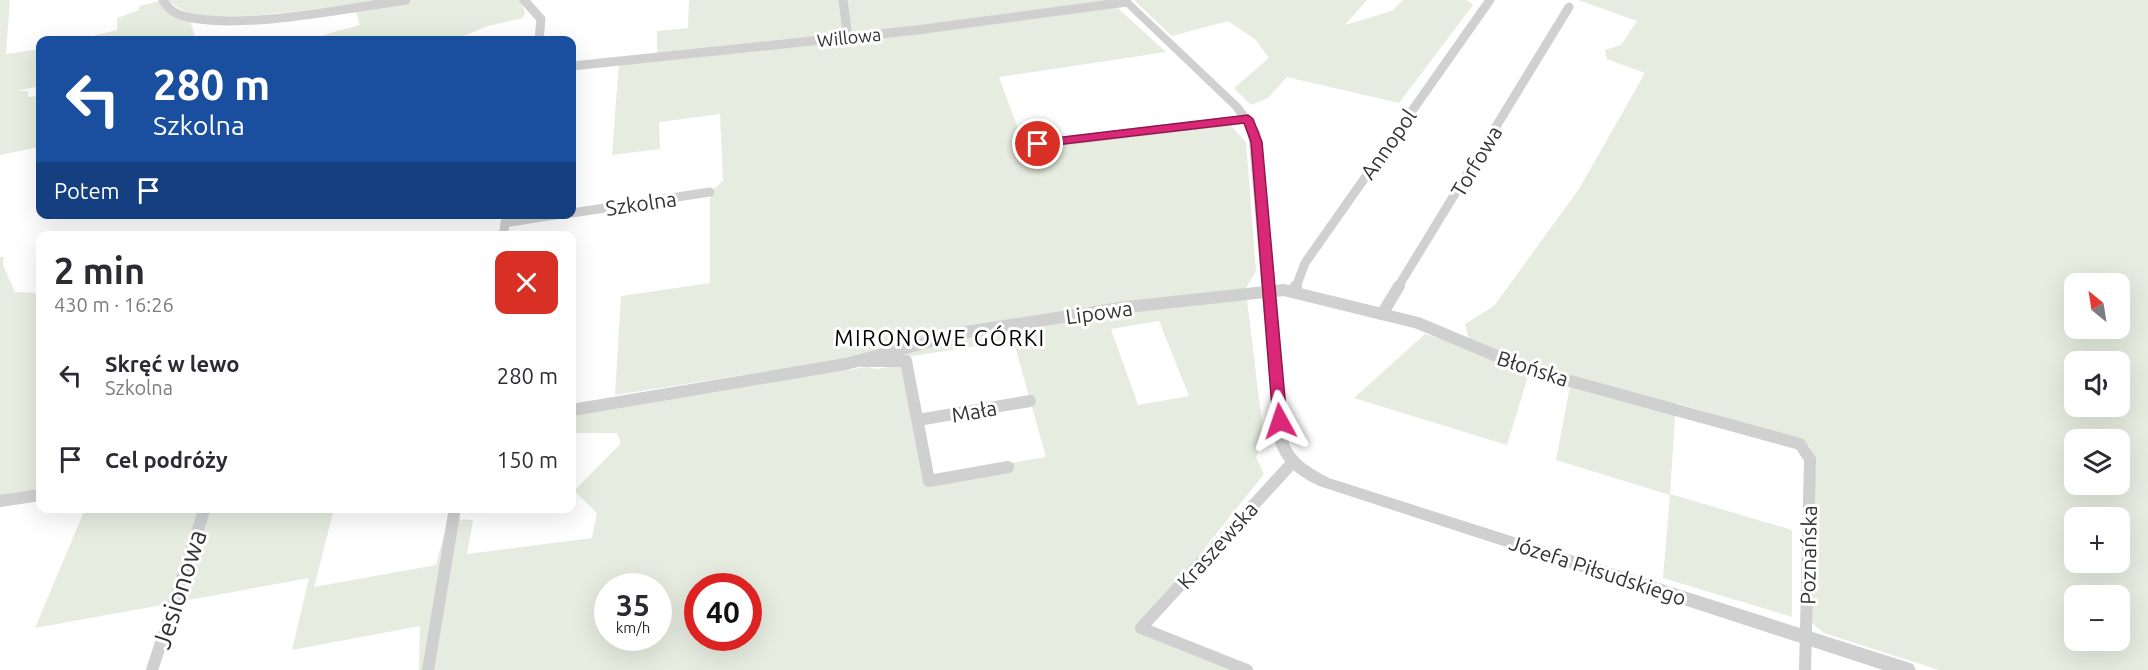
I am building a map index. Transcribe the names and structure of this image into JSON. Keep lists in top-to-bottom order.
{
  "streets": {
    "street": [
      "Willowa",
      "Annopol",
      "Torfowa",
      "Szkolna",
      "Lipowa",
      "Błońska",
      "Mała",
      "Kraszewska",
      "Poznańska",
      "Józefa Piłsudskiego",
      "Jesionowa"
    ]
  },
  "crossings": [
    ["Annopol", "Błońska"],
    ["Torfowa", "Błońska"],
    ["Lipowa", "Błońska"],
    ["Lipowa", "Mała"],
    ["Błońska", "Poznańska"],
    ["Kraszewska", "Józefa Piłsudskiego"],
    ["Poznańska", "Józefa Piłsudskiego"]
  ],
  "districts": ["MIRONOWE GÓRKI"],
  "north": "top left",
  "page": {
    "turn": ["280 m", "Szkolna"],
    "then": "Potem",
    "heading": ["2 min", "430 m · 16:26"],
    "map_buttons": ["+", "−"],
    "list": [
      {
        "name": "Skręć w lewo",
        "note": "Szkolna",
        "value": "280 m"
      },
      {
        "name": "Cel podróży",
        "value": "150 m"
      }
    ],
    "speed": "35 km/h",
    "limit": "40"
  }
}
